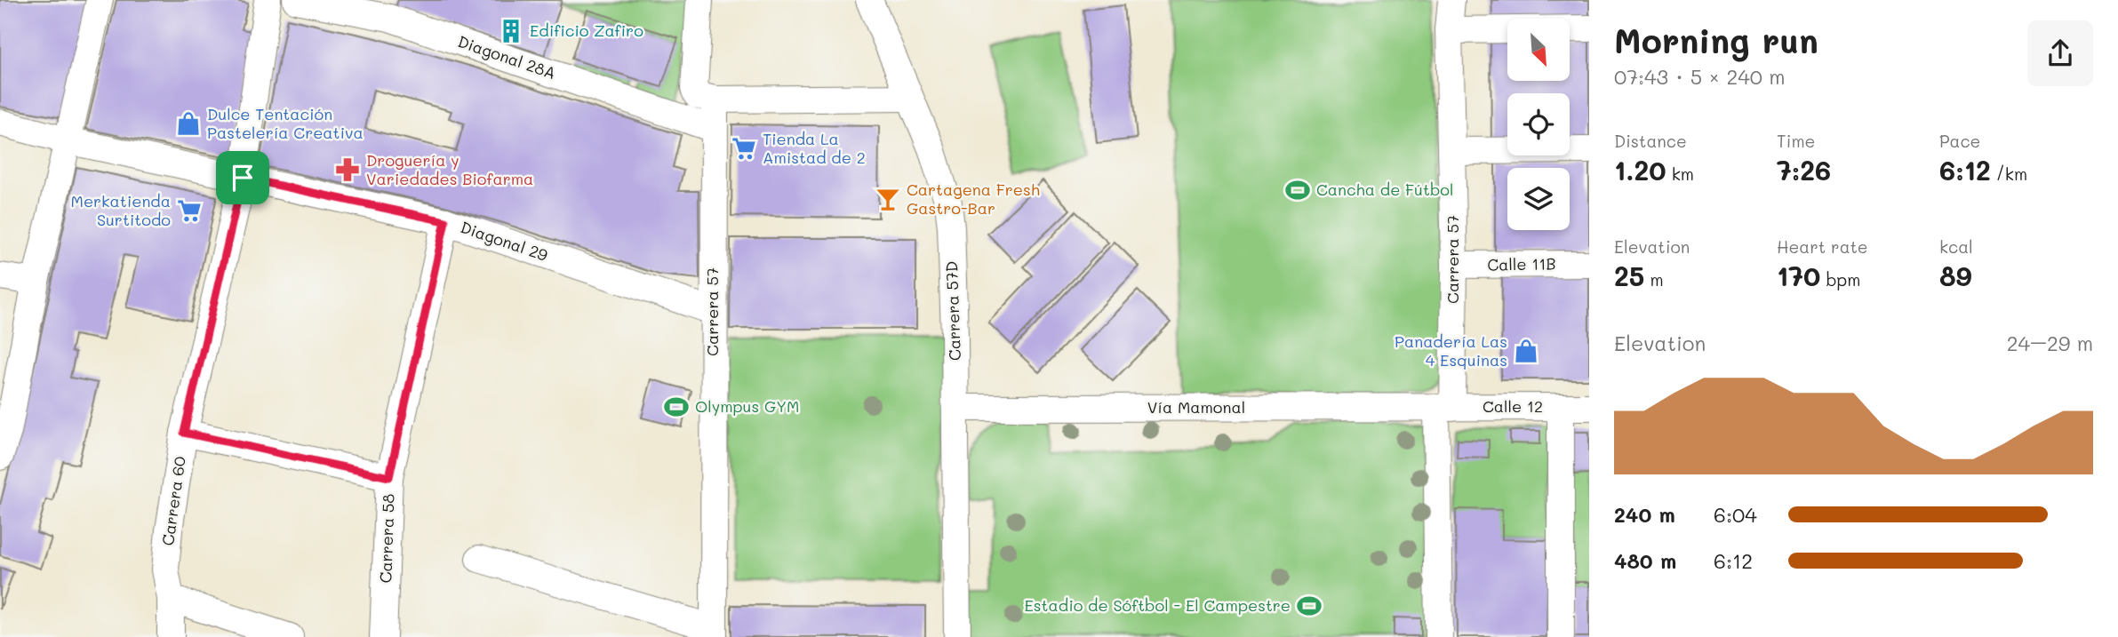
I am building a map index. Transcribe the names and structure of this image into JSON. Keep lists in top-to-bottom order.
{
  "streets": {
    "street": [
      "Diagonal 28A",
      "Diagonal 29",
      "Carrera 57",
      "Calle 11B",
      "Carrera 57D",
      "Calle 12",
      "Vía Mamonal",
      "Carrera 60",
      "Carrera 58"
    ]
  },
  "crossings": [
    ["Diagonal 28A", "Carrera 57"],
    ["Diagonal 29", "Carrera 57"],
    ["Diagonal 29", "Carrera 60"],
    ["Diagonal 29", "Carrera 58"],
    ["Carrera 57", "Calle 11B"],
    ["Carrera 57", "Calle 12"],
    ["Carrera 57", "Vía Mamonal"],
    ["Carrera 57D", "Vía Mamonal"],
    ["Calle 12", "Vía Mamonal"]
  ],
  "places": {
    "building": ["Edificio Zafiro"],
    "shop": ["Dulce Tentación Pastelería Creativa", "Panadería Las 4 Esquinas"],
    "supermarket": ["Tienda La Amistad de 2", "Merkatienda Surtitodo"],
    "pharmacy": ["Droguería y Variedades Biofarma"],
    "sports": ["Cancha de Fútbol", "Olympus GYM", "Estadio de Sóftbol - El Campestre"],
    "bar": ["Cartagena Fresh Gastro-Bar"]
  },
  "north": "bottom right",
  "page": {
    "heading": ["Morning run", "07:43 · 5 × 240 m"],
    "stats": [
      ["Distance", "1.20 km"],
      ["Time", "7:26"],
      ["Pace", "6:12 /km"],
      ["Elevation", "25 m"],
      ["Heart rate", "170 bpm"],
      ["kcal", "89"]
    ],
    "chart": ["Elevation", "24–29 m"],
    "list": [
      {
        "name": "240 m",
        "note": "6:04"
      },
      {
        "name": "480 m",
        "note": "6:12"
      }
    ]
  }
}
